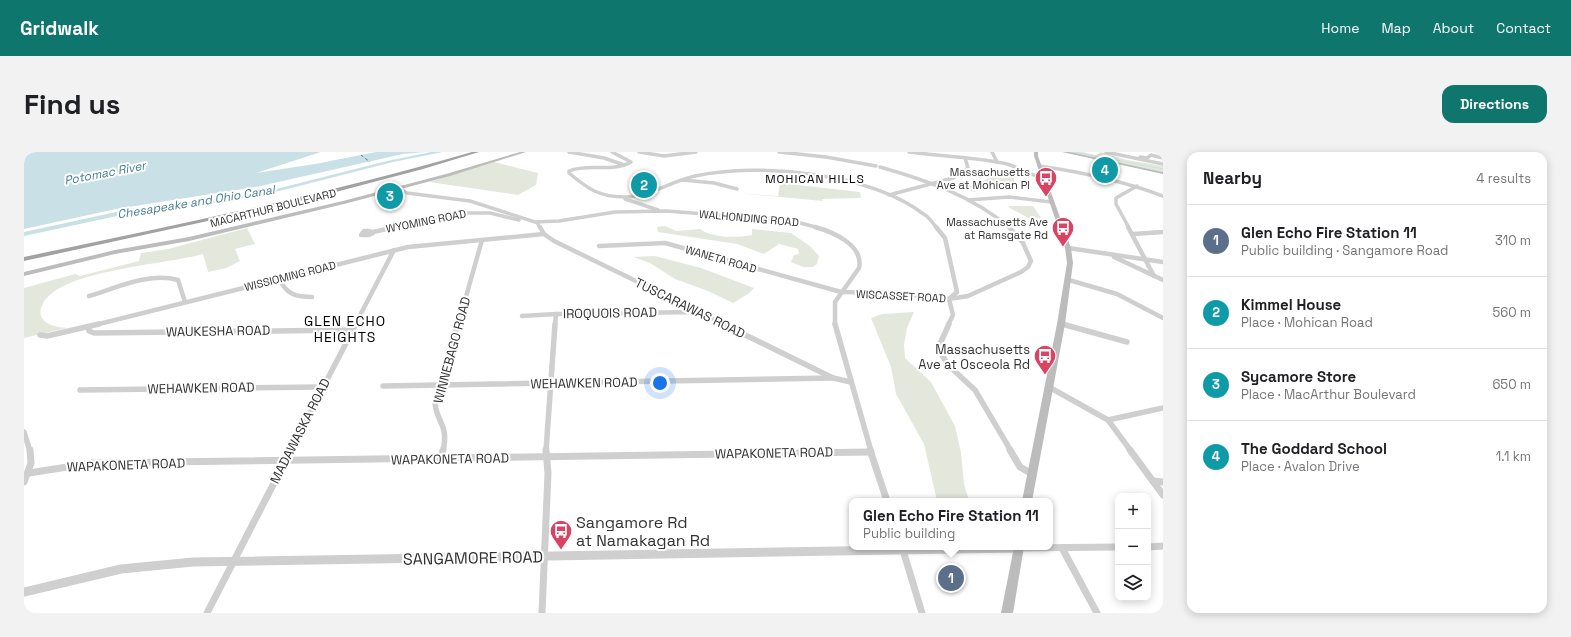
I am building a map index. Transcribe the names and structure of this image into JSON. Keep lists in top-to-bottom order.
{
  "streets": {
    "main road": ["MACARTHUR BOULEVARD"],
    "street": [
      "WALHONDING ROAD",
      "WYOMING ROAD",
      "WANETA ROAD",
      "WISSIOMING ROAD",
      "WISCASSET ROAD",
      "TUSCARAWAS ROAD",
      "IROQUOIS ROAD",
      "WAUKESHA ROAD",
      "WINNEBAGO ROAD",
      "WEHAWKEN ROAD",
      "MADAWASKA ROAD",
      "WAPAKONETA ROAD",
      "SANGAMORE ROAD"
    ]
  },
  "crossings": [
    ["MACARTHUR BOULEVARD", "WALHONDING ROAD"],
    ["WALHONDING ROAD", "WYOMING ROAD"],
    ["WALHONDING ROAD", "WANETA ROAD"],
    ["WALHONDING ROAD", "WISCASSET ROAD"],
    ["WALHONDING ROAD", "TUSCARAWAS ROAD"],
    ["WALHONDING ROAD", "WAPAKONETA ROAD"],
    ["WANETA ROAD", "WISCASSET ROAD"],
    ["WISSIOMING ROAD", "TUSCARAWAS ROAD"],
    ["WISSIOMING ROAD", "WAUKESHA ROAD"],
    ["WISSIOMING ROAD", "WINNEBAGO ROAD"],
    ["WISSIOMING ROAD", "MADAWASKA ROAD"],
    ["TUSCARAWAS ROAD", "IROQUOIS ROAD"],
    ["TUSCARAWAS ROAD", "WEHAWKEN ROAD"],
    ["WAUKESHA ROAD", "MADAWASKA ROAD"],
    ["WINNEBAGO ROAD", "WEHAWKEN ROAD"],
    ["WINNEBAGO ROAD", "WAPAKONETA ROAD"],
    ["WEHAWKEN ROAD", "MADAWASKA ROAD"],
    ["MADAWASKA ROAD", "WAPAKONETA ROAD"],
    ["MADAWASKA ROAD", "SANGAMORE ROAD"]
  ],
  "districts": ["MOHICAN HILLS", "GLEN ECHO HEIGHTS"],
  "water": ["Potomac River", "Chesapeake and Ohio Canal"],
  "places": {
    "bus stop": [
      "Massachusetts Ave at Mohican Pl",
      "Massachusetts Ave at Ramsgate Rd",
      "Massachusetts Ave at Osceola Rd",
      "Sangamore Rd at Namakagan Rd"
    ]
  },
  "page": {
    "header": "Gridwalk",
    "nav": [
      "Home",
      "Map",
      "About",
      "Contact"
    ],
    "buttons": "Directions",
    "title": "Find us",
    "heading": ["Nearby", "4 results"],
    "pins": [
      "4",
      "2",
      "3",
      "1"
    ],
    "list": [
      {
        "mark": "1",
        "name": "Glen Echo Fire Station 11",
        "note": "Public building · Sangamore Road",
        "value": "310 m"
      },
      {
        "mark": "2",
        "name": "Kimmel House",
        "note": "Place · Mohican Road",
        "value": "560 m"
      },
      {
        "mark": "3",
        "name": "Sycamore Store",
        "note": "Place · MacArthur Boulevard",
        "value": "650 m"
      },
      {
        "mark": "4",
        "name": "The Goddard School",
        "note": "Place · Avalon Drive",
        "value": "1.1 km"
      }
    ],
    "map_buttons": ["+", "−"],
    "popup": ["Glen Echo Fire Station 11", "Public building"]
  }
}
